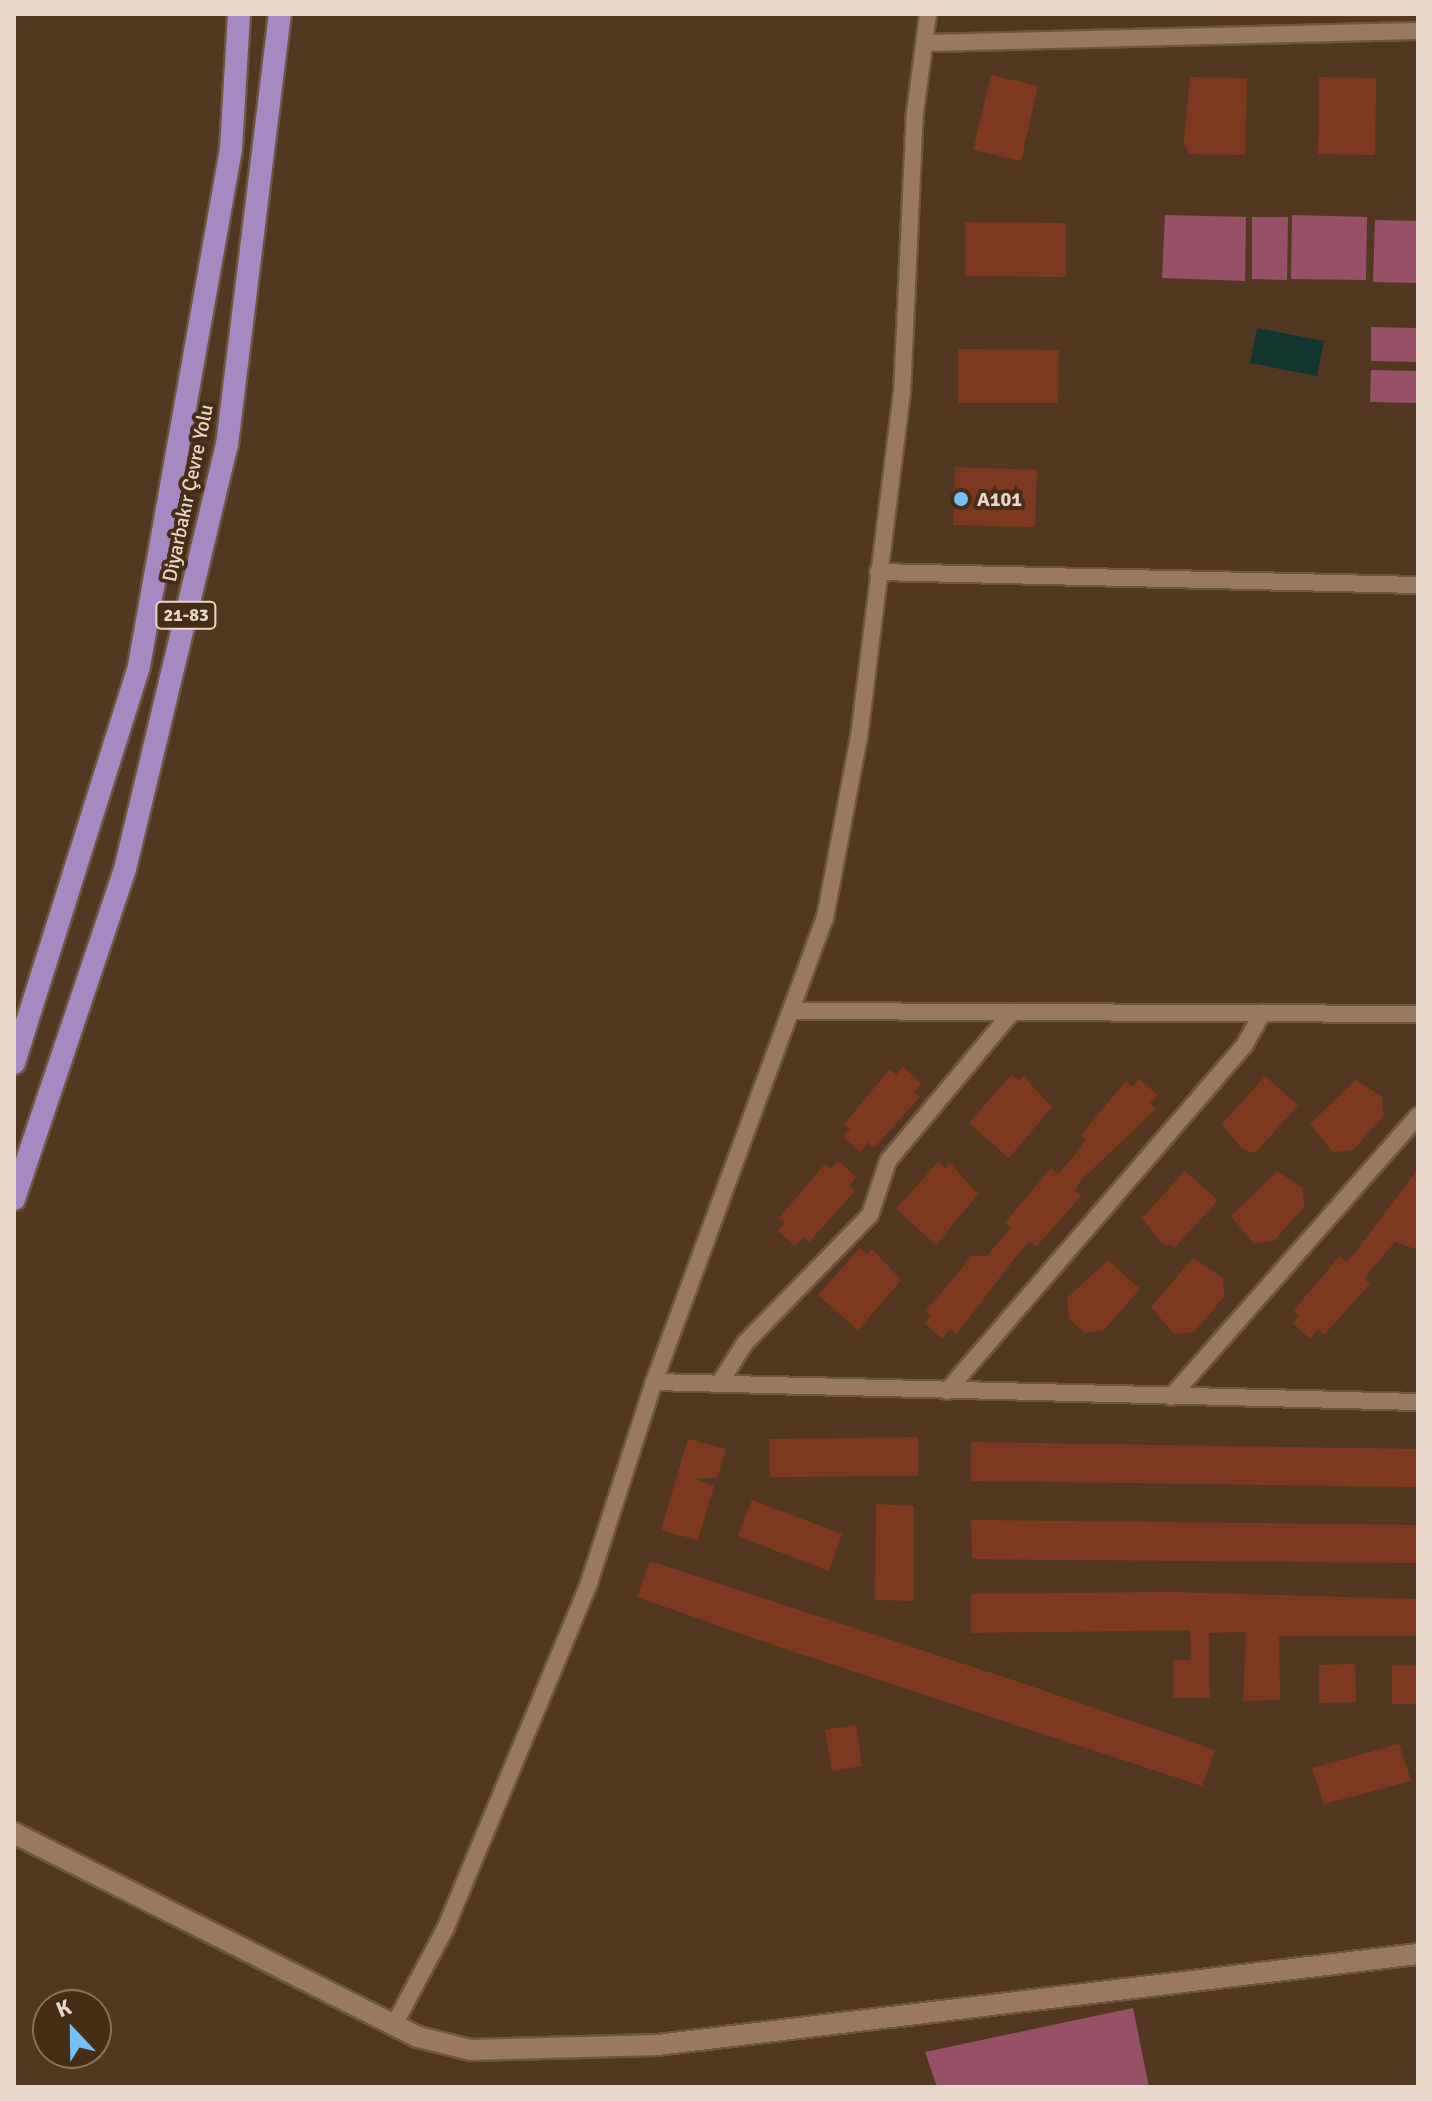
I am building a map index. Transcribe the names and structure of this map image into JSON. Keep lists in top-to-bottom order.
{
  "streets": {
    "highway": ["Diyarbakır Çevre Yolu", "21-83"]
  },
  "places": ["A101"],
  "north": "top"
}
